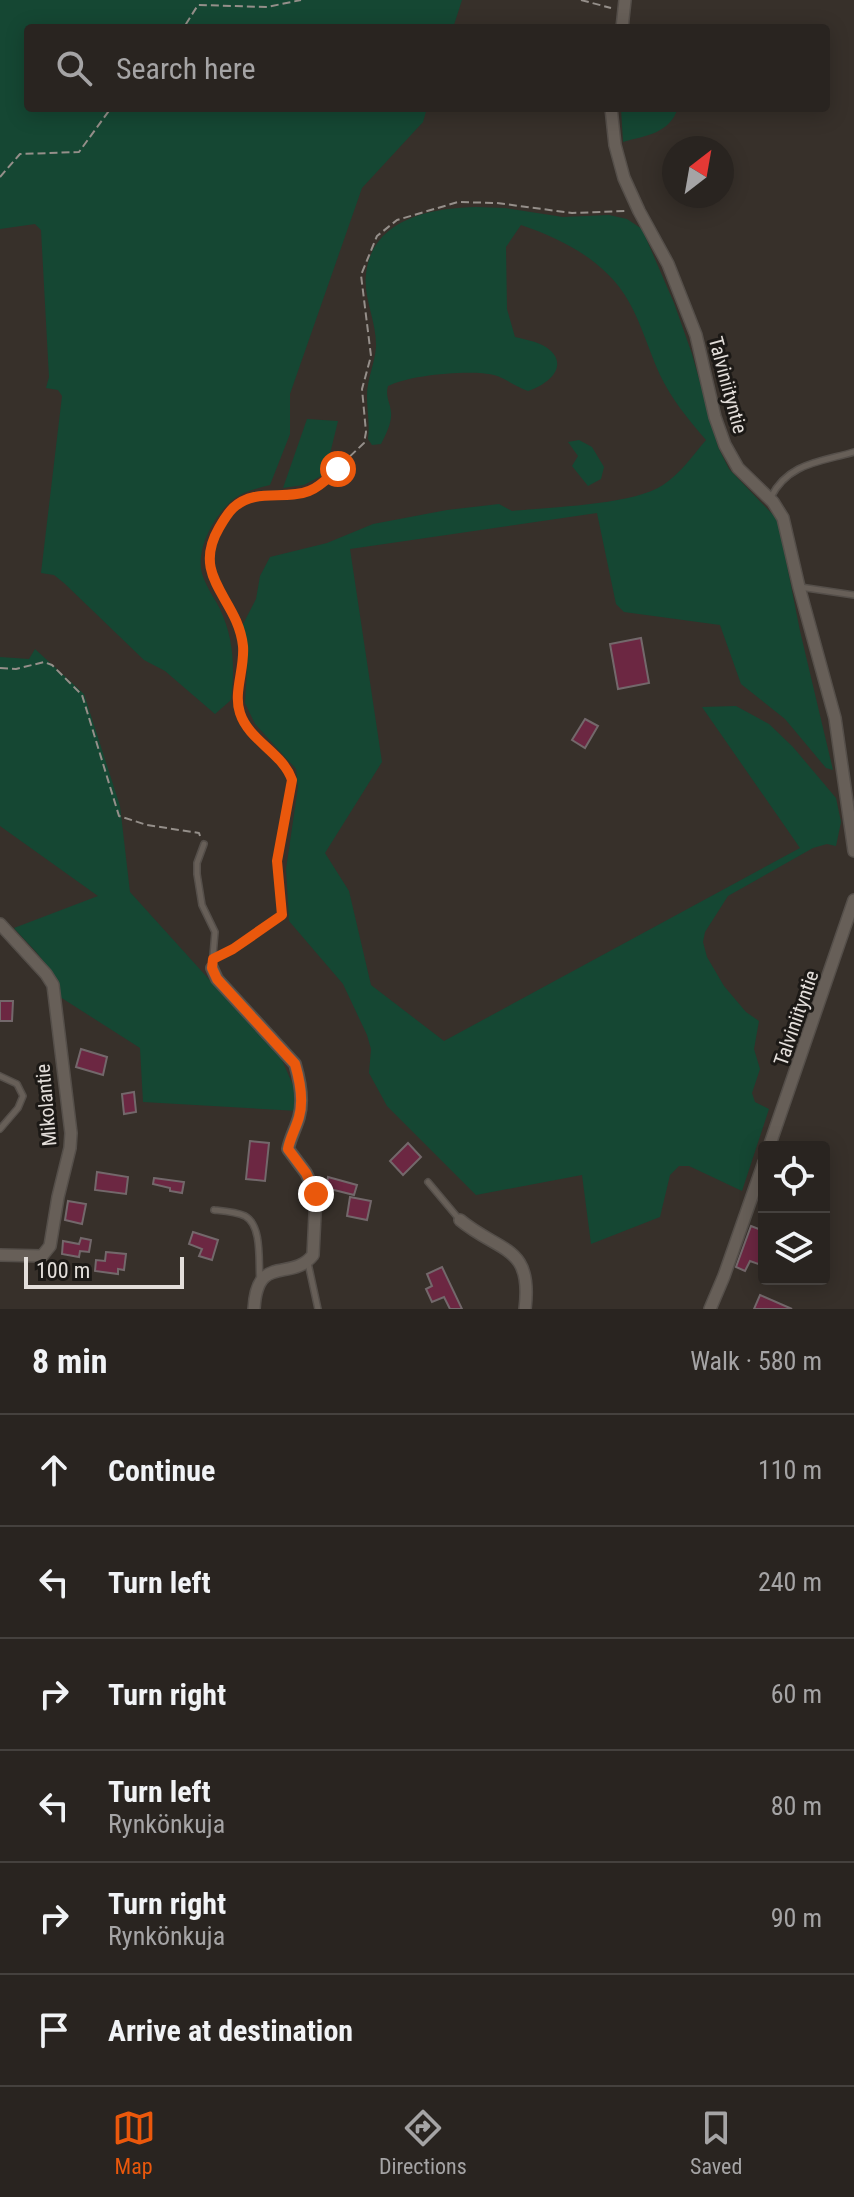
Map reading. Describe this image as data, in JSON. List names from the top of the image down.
{
  "streets": {
    "street": ["Talviniityntie", "Mikolantie"]
  },
  "scale_bar": "100 m",
  "north": "top right",
  "page": {
    "search": "Search here",
    "scale": "100 m",
    "heading": ["8 min", "Walk · 580 m"],
    "list": [
      ["Continue", "110 m"],
      ["Turn left", "240 m"],
      ["Turn right", "60 m"],
      ["Turn left", "Rynkönkuja", "80 m"],
      ["Turn right", "Rynkönkuja", "90 m"],
      "Arrive at destination"
    ],
    "nav": ["Map", "Directions", "Saved"]
  }
}
